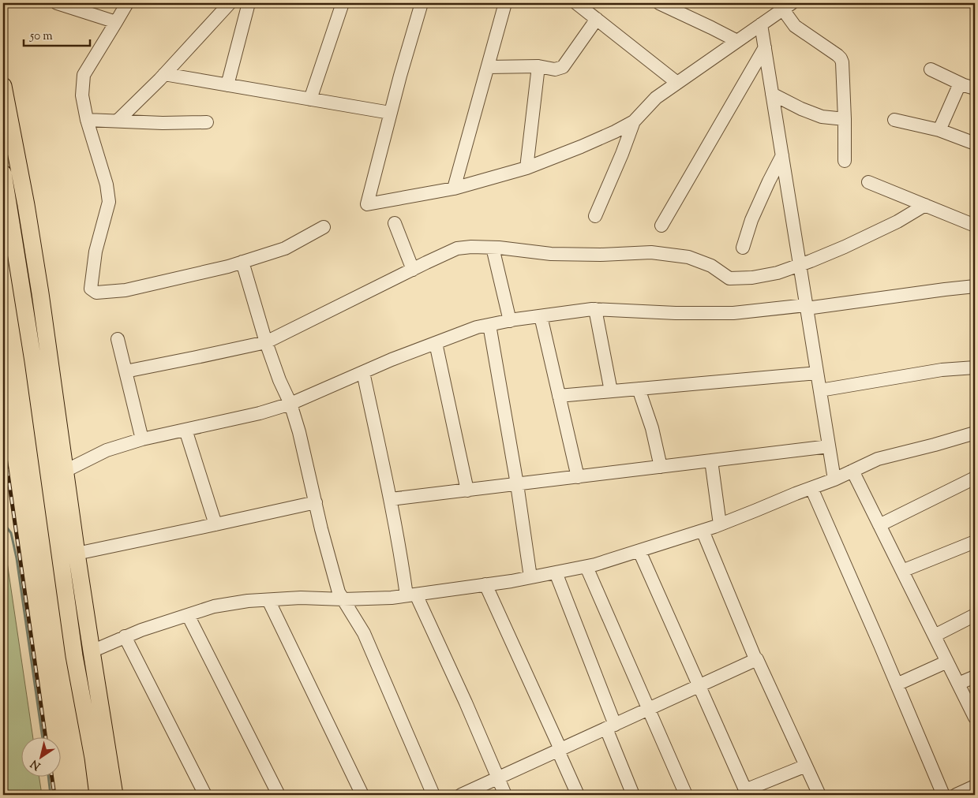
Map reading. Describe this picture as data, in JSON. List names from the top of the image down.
{
  "scale_bar": "50 m",
  "north": "bottom left"
}
